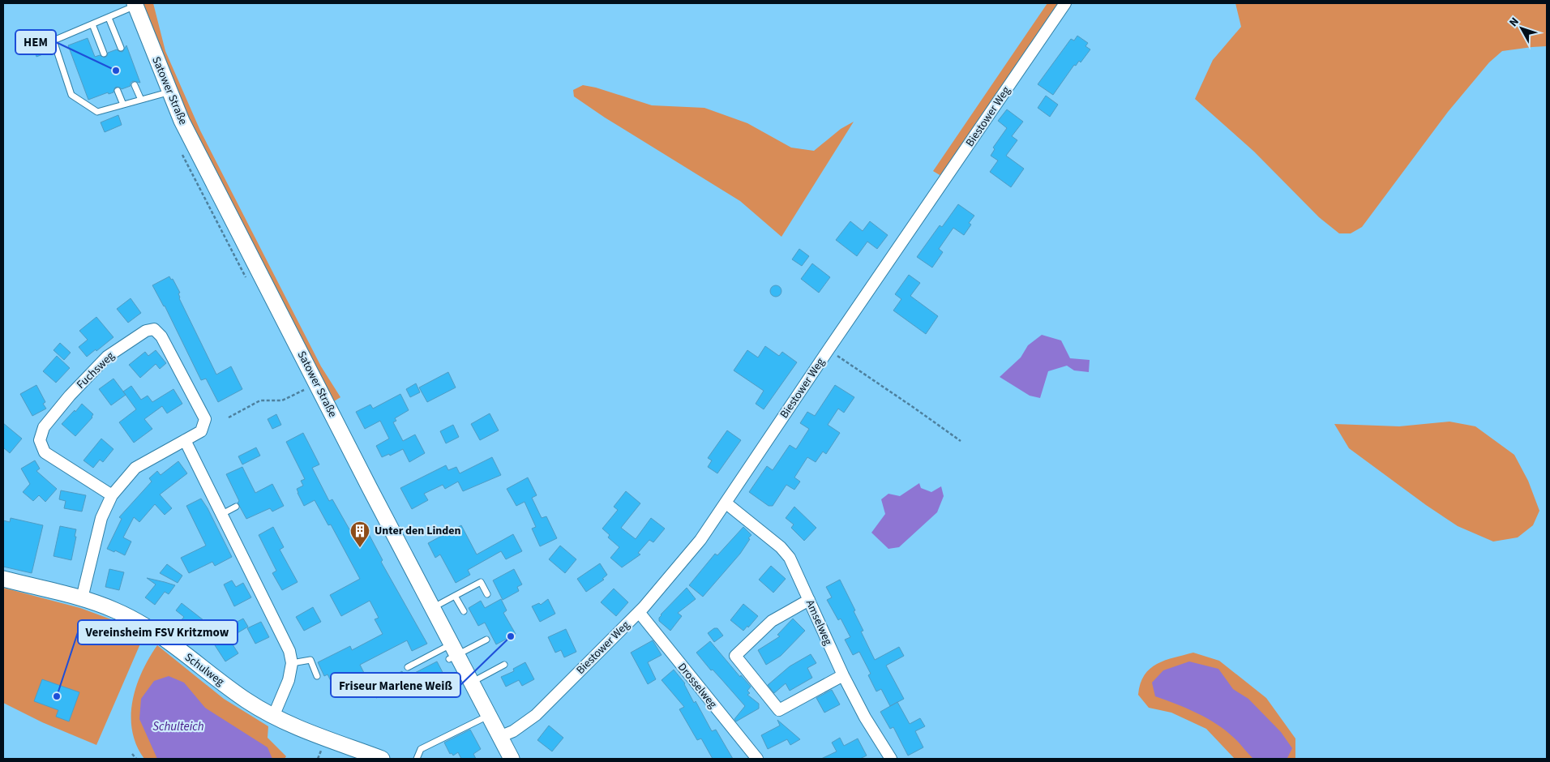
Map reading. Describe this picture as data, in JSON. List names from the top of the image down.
{
  "streets": {
    "main road": ["Satower Straße", "Schulweg"],
    "street": [
      "Biestower Weg",
      "Fuchsweg",
      "Amselweg",
      "Drosselweg"
    ]
  },
  "crossings": [
    ["Satower Straße", "Biestower Weg"],
    ["Biestower Weg", "Amselweg"],
    ["Biestower Weg", "Drosselweg"],
    ["Fuchsweg", "Schulweg"]
  ],
  "water": ["Schulteich"],
  "places": {
    "other": ["HEM", "Friseur Marlene Weiß", "Vereinsheim FSV Kritzmow"],
    "building": ["Unter den Linden"]
  },
  "north": "top left"
}
